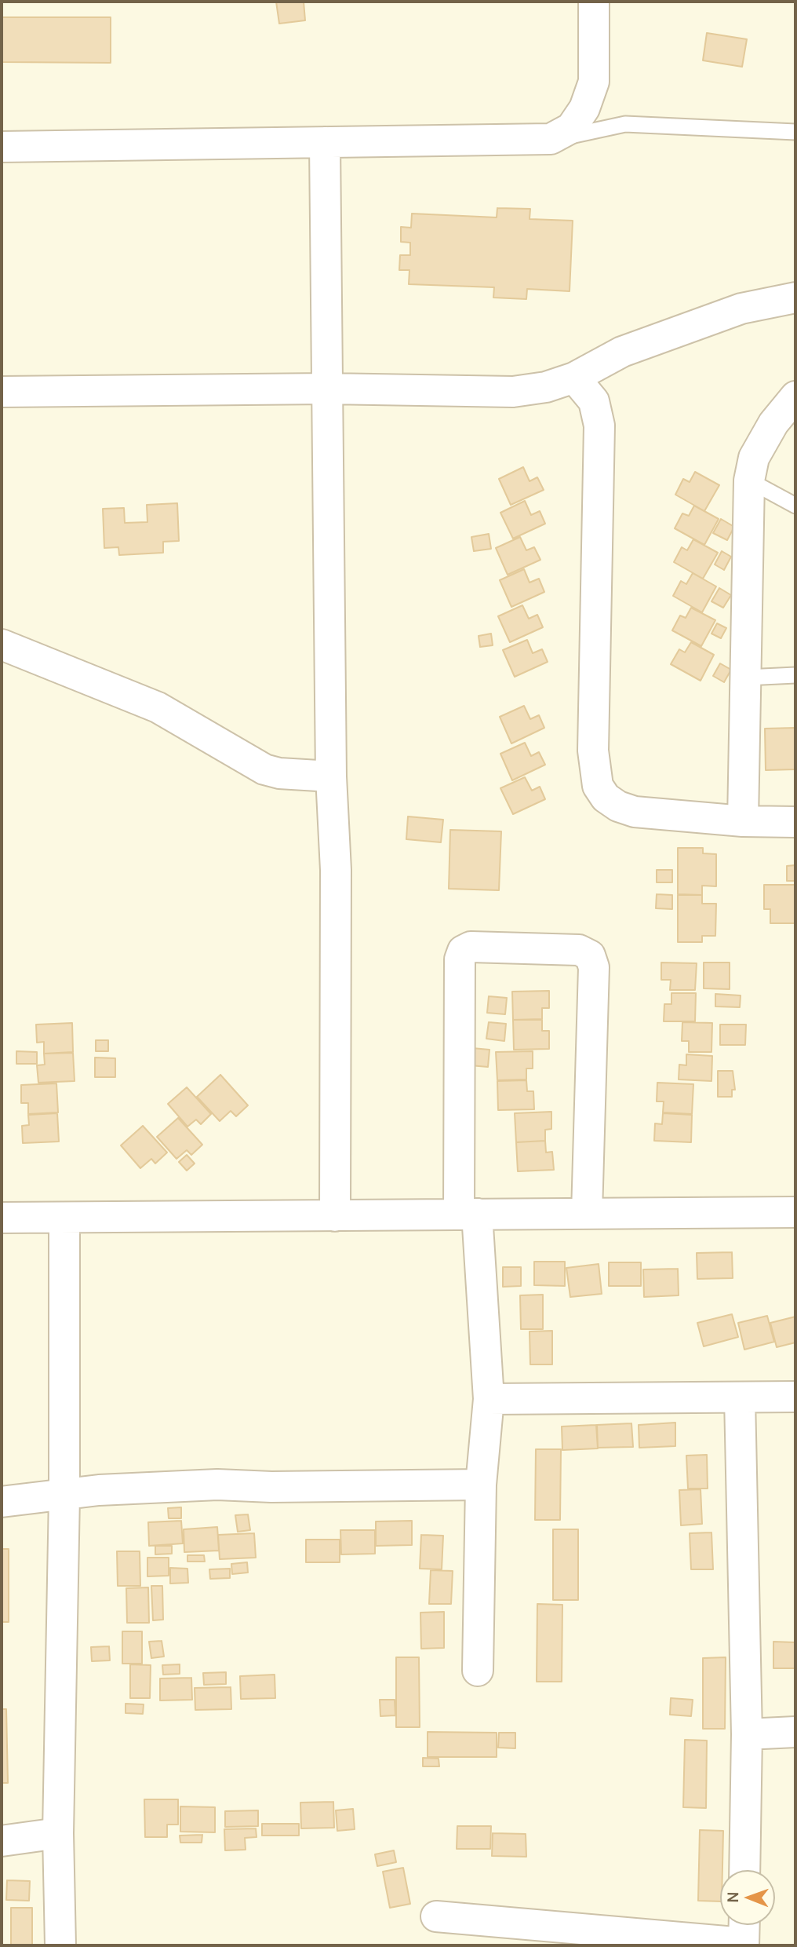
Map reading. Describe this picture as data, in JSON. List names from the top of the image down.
{
  "north": "left"
}
